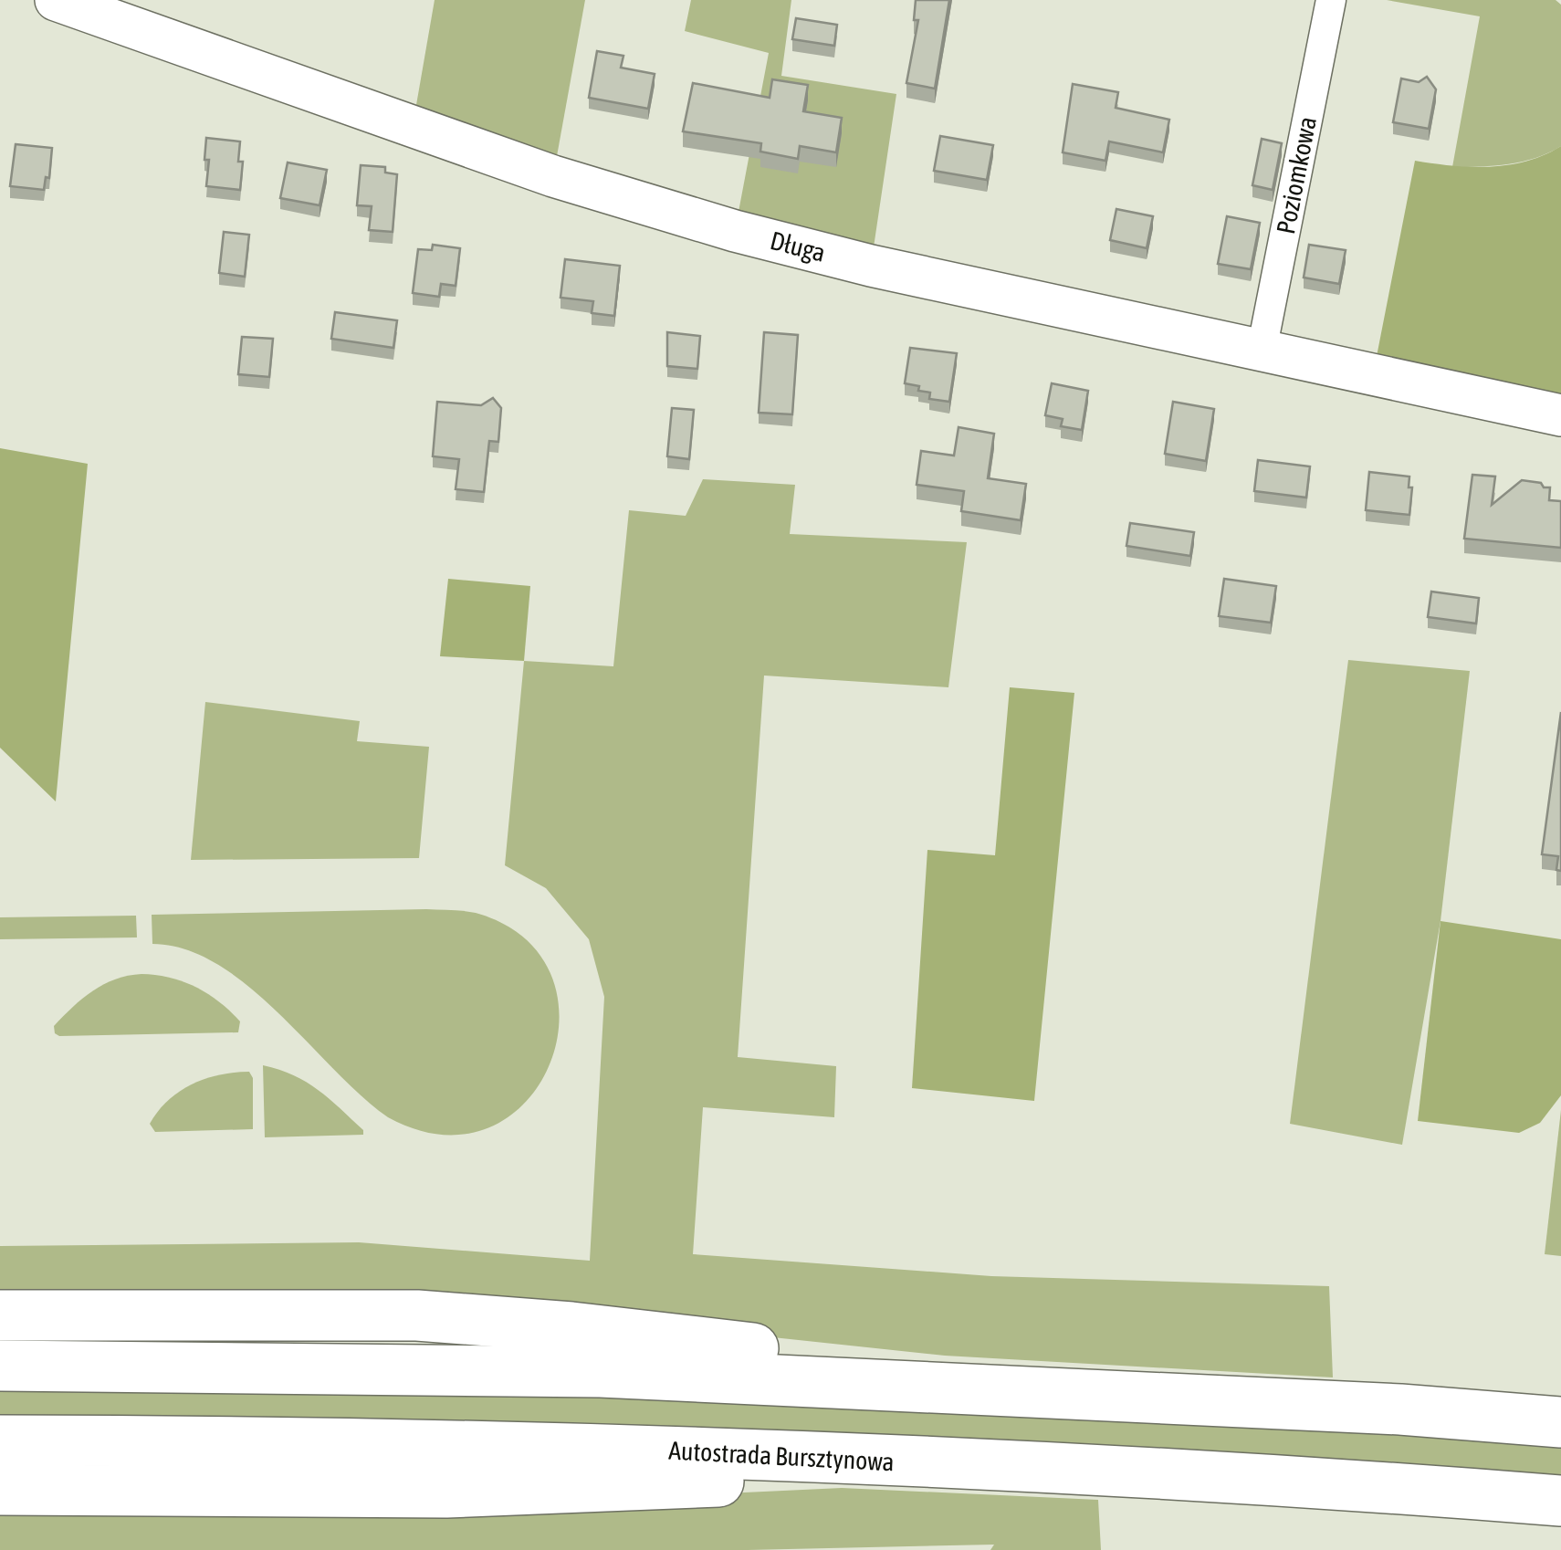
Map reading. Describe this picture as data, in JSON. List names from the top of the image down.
{
  "streets": {
    "highway": ["Autostrada Bursztynowa"],
    "street": ["Poziomkowa", "Długa"]
  },
  "crossings": [
    ["Poziomkowa", "Długa"]
  ]
}
